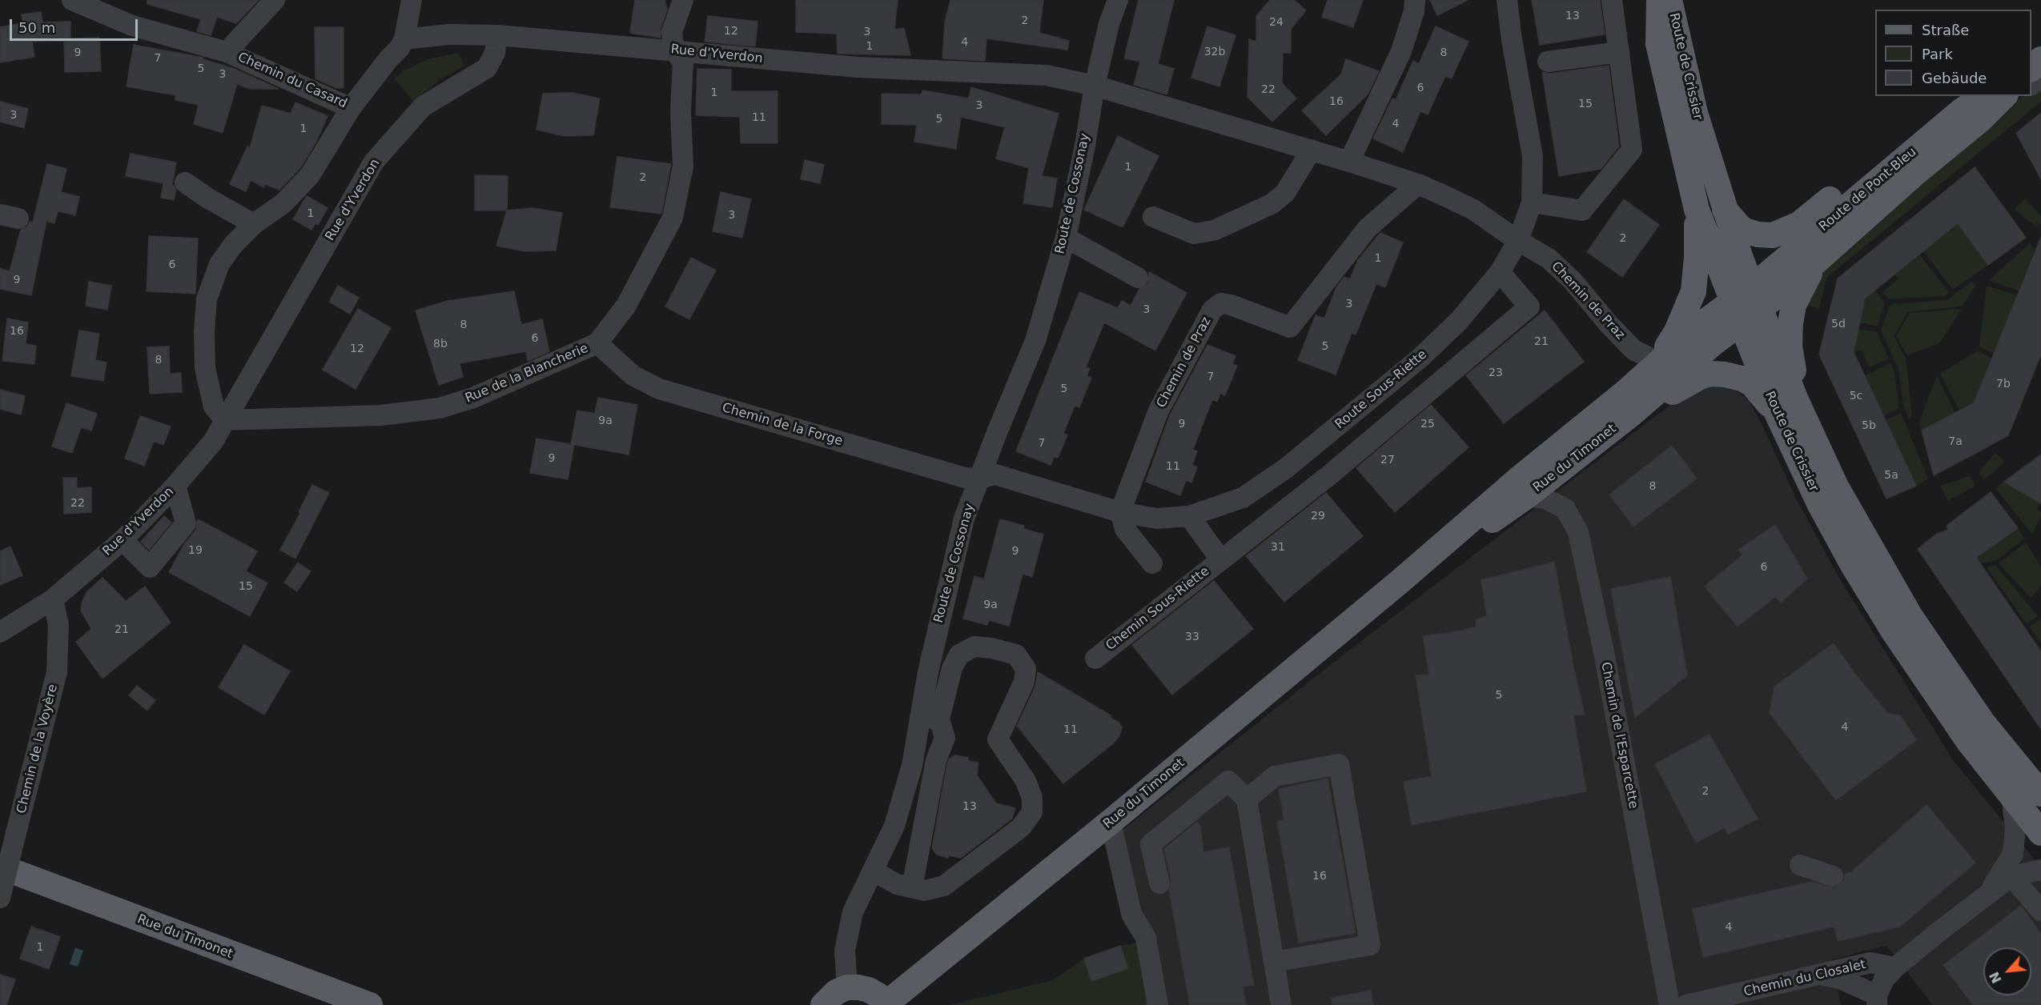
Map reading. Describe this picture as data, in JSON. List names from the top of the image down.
{
  "streets": {
    "main road": ["Route de Crissier", "Route de Pont-Bleu", "Rue du Timonet"],
    "street": [
      "Rue d'Yverdon",
      "Chemin du Casard",
      "Route de Cossonay",
      "Chemin de Praz",
      "Rue de la Blancherie",
      "Route Sous-Riette",
      "Chemin de la Forge",
      "Chemin Sous-Riette",
      "Chemin de l'Esparcette",
      "Chemin de la Voyère",
      "Chemin du Closalet"
    ]
  },
  "crossings": [
    ["Rue d'Yverdon", "Route de Cossonay"],
    ["Rue d'Yverdon", "Chemin de Praz"],
    ["Rue d'Yverdon", "Rue de la Blancherie"],
    ["Rue d'Yverdon", "Chemin de la Voyère"],
    ["Route de Crissier", "Route de Pont-Bleu"],
    ["Route de Crissier", "Rue du Timonet"],
    ["Route de Crissier", "Chemin du Closalet"],
    ["Route de Pont-Bleu", "Rue du Timonet"],
    ["Route de Cossonay", "Chemin de Praz"],
    ["Route de Cossonay", "Route Sous-Riette"],
    ["Route de Cossonay", "Chemin de la Forge"],
    ["Chemin de Praz", "Route Sous-Riette"],
    ["Chemin de Praz", "Rue du Timonet"],
    ["Rue de la Blancherie", "Chemin de la Forge"],
    ["Route Sous-Riette", "Chemin de la Forge"],
    ["Route Sous-Riette", "Chemin Sous-Riette"],
    ["Rue du Timonet", "Chemin de l'Esparcette"]
  ],
  "house_numbers": [
    "13",
    "2",
    "24",
    "12",
    "3",
    "4",
    "1",
    "32b",
    "9",
    "8",
    "7",
    "5",
    "3",
    "6",
    "22",
    "1",
    "16",
    "15",
    "3",
    "3",
    "11",
    "5",
    "4",
    "1",
    "1",
    "2",
    "1",
    "3",
    "2",
    "1",
    "6",
    "9",
    "3",
    "3",
    "5d",
    "8",
    "16",
    "6",
    "21",
    "8b",
    "5",
    "12",
    "8",
    "23",
    "7",
    "7b",
    "5",
    "5c",
    "9a",
    "9",
    "25",
    "5b",
    "7a",
    "7",
    "9",
    "27",
    "11",
    "5a",
    "8",
    "22",
    "29",
    "31",
    "19",
    "9",
    "6",
    "15",
    "9a",
    "21",
    "33",
    "5",
    "4",
    "11",
    "2",
    "13",
    "16",
    "4",
    "1"
  ],
  "legend": ["Straße", "Park", "Gebäude"],
  "scale_bar": "50 m",
  "north": "bottom left"
}
